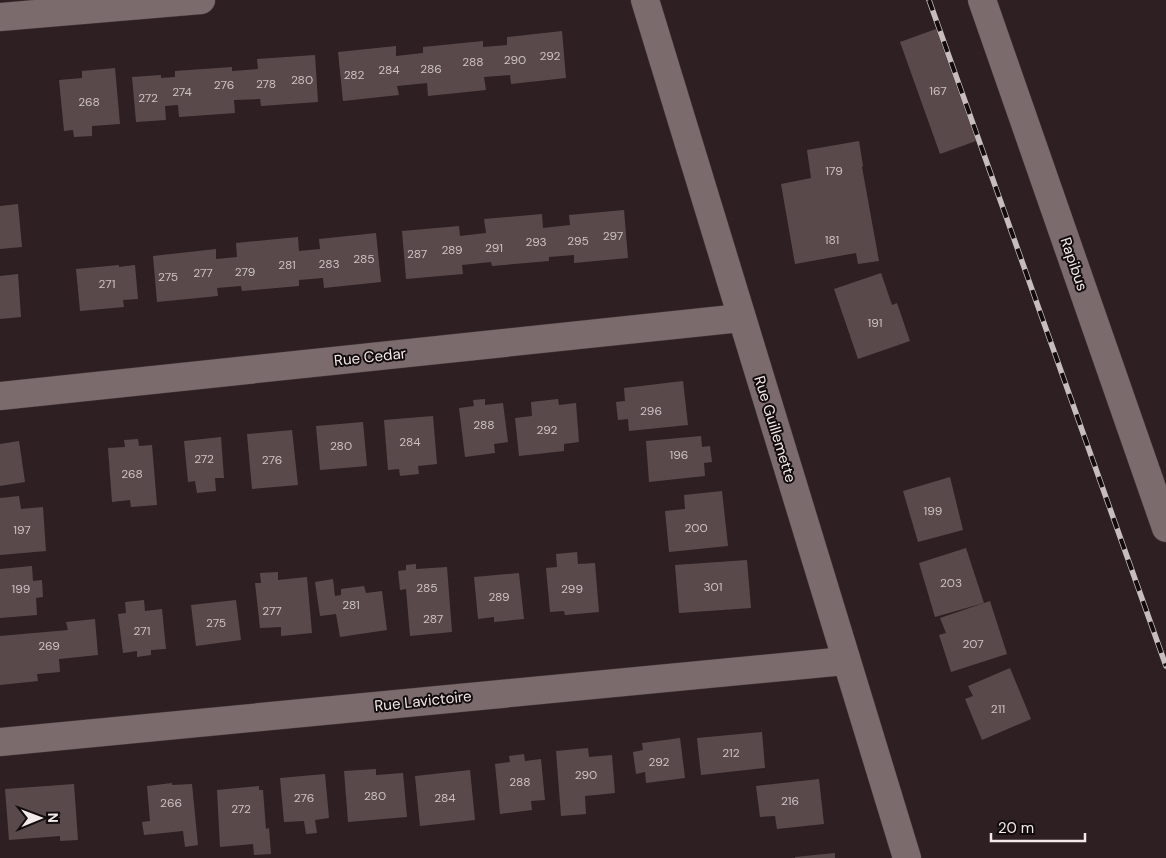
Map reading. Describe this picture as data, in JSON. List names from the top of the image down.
{
  "streets": {
    "street": [
      "Rapibus",
      "Rue Cedar",
      "Rue Guillemette",
      "Rue Lavictoire"
    ]
  },
  "crossings": [
    ["Rue Cedar", "Rue Guillemette"],
    ["Rue Guillemette", "Rue Lavictoire"]
  ],
  "house_numbers": [
    "292",
    "290",
    "288",
    "286",
    "284",
    "282",
    "280",
    "278",
    "276",
    "167",
    "274",
    "272",
    "268",
    "179",
    "297",
    "181",
    "295",
    "293",
    "291",
    "289",
    "287",
    "285",
    "283",
    "281",
    "279",
    "277",
    "275",
    "271",
    "191",
    "296",
    "288",
    "292",
    "284",
    "280",
    "196",
    "272",
    "276",
    "268",
    "199",
    "200",
    "197",
    "203",
    "301",
    "285",
    "199",
    "299",
    "289",
    "281",
    "277",
    "287",
    "275",
    "271",
    "207",
    "269",
    "211",
    "212",
    "292",
    "290",
    "288",
    "280",
    "276",
    "284",
    "216",
    "266",
    "272"
  ],
  "scale_bar": "20 m",
  "north": "right"
}
